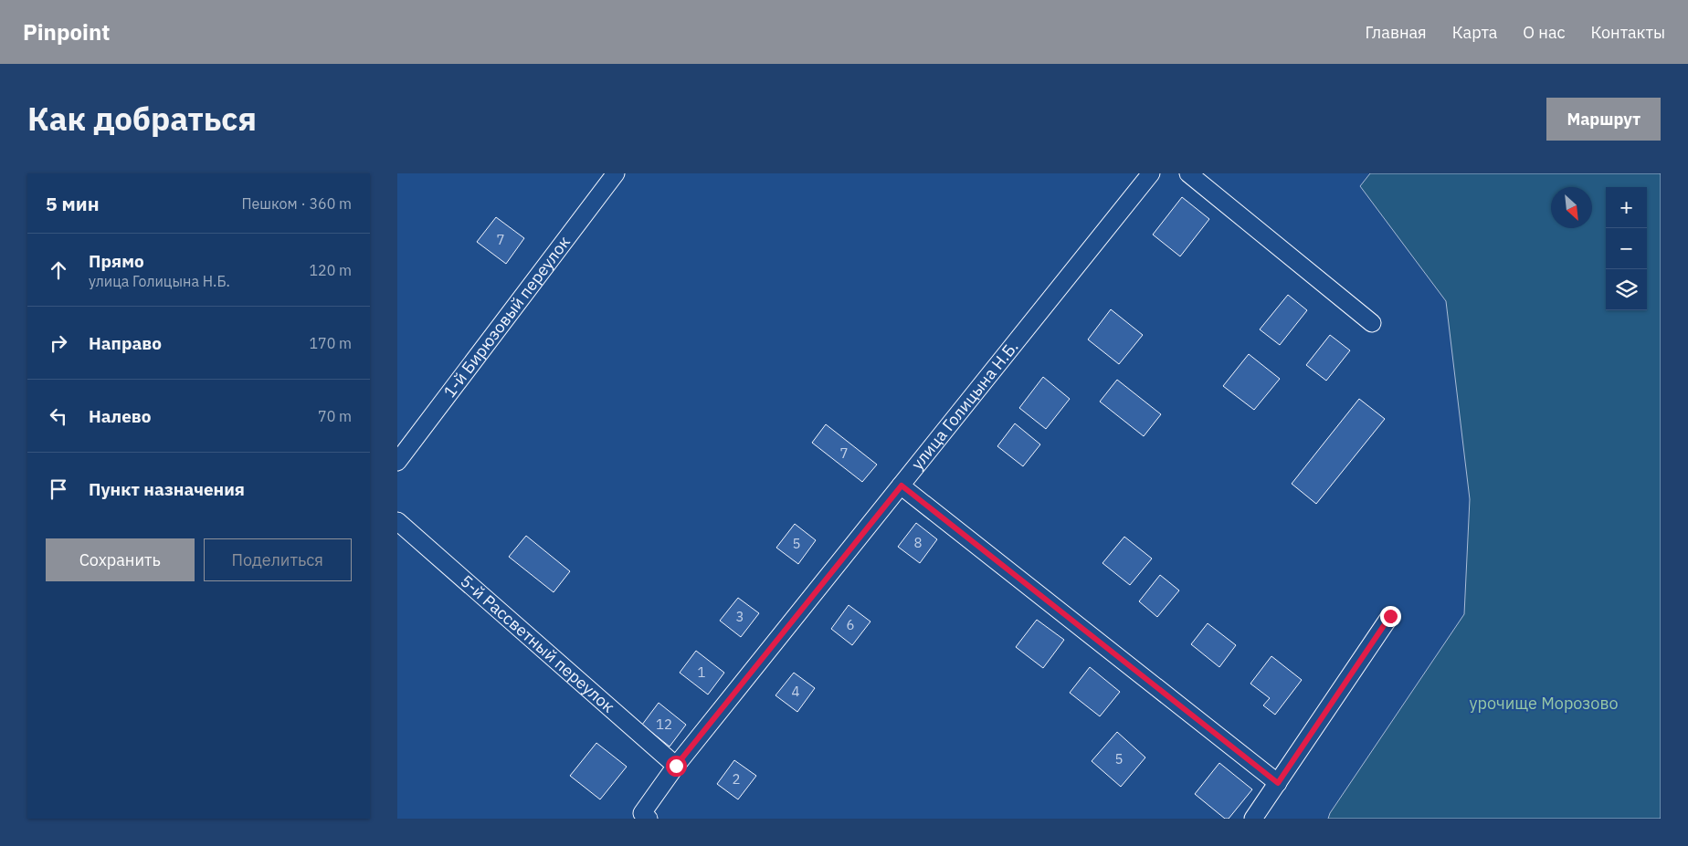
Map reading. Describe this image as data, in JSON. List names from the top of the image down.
{
  "streets": {
    "street": ["1-й Бирюзовый переулок", "улица Голицына Н.Б.", "5-й Рассветный переулок"]
  },
  "crossings": [
    ["улица Голицына Н.Б.", "5-й Рассветный переулок"]
  ],
  "parks": ["урочище Морозово"],
  "house_numbers": [
    "7",
    "7",
    "8",
    "5",
    "3",
    "6",
    "1",
    "4",
    "12",
    "5",
    "2"
  ],
  "north": "bottom right",
  "page": {
    "header": "Pinpoint",
    "nav": [
      "Главная",
      "Карта",
      "О нас",
      "Контакты"
    ],
    "title": "Как добраться",
    "buttons": [
      "Маршрут",
      ["Сохранить", "Поделиться"]
    ],
    "heading": ["5 мин", "Пешком · 360 m"],
    "map_buttons": ["+", "−"],
    "list": [
      ["Прямо", "улица Голицына Н.Б.", "120 m"],
      ["Направо", "170 m"],
      ["Налево", "70 m"],
      "Пункт назначения"
    ]
  }
}
